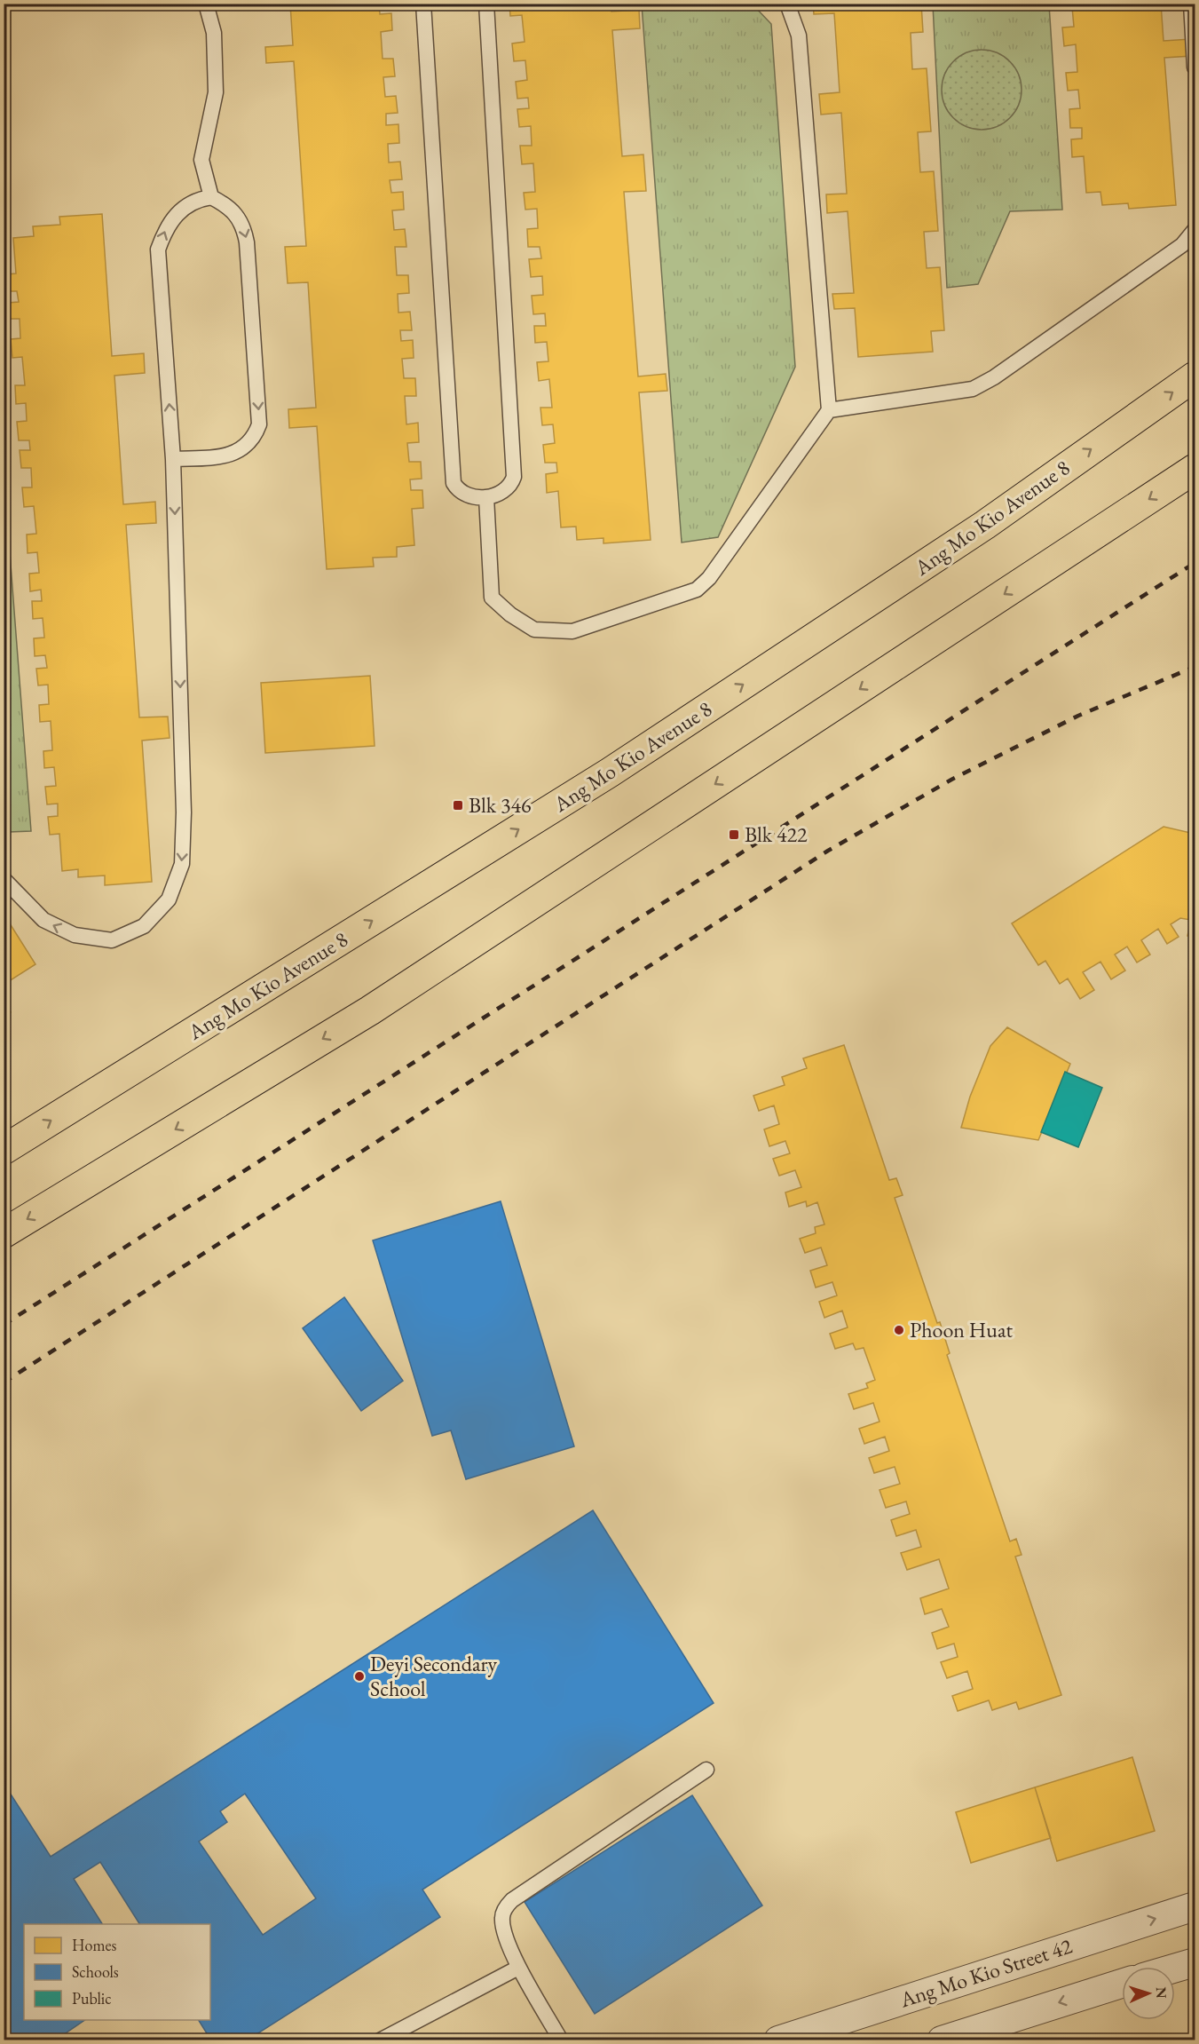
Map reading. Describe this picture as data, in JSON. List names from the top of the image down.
{
  "streets": {
    "main road": ["Ang Mo Kio Avenue 8"],
    "street": ["Ang Mo Kio Street 42"]
  },
  "places": {
    "transit": ["Blk 346", "Blk 422"],
    "other": ["Phoon Huat", "Deyi Secondary School"]
  },
  "legend": ["Homes", "Schools", "Public"],
  "north": "right"
}
